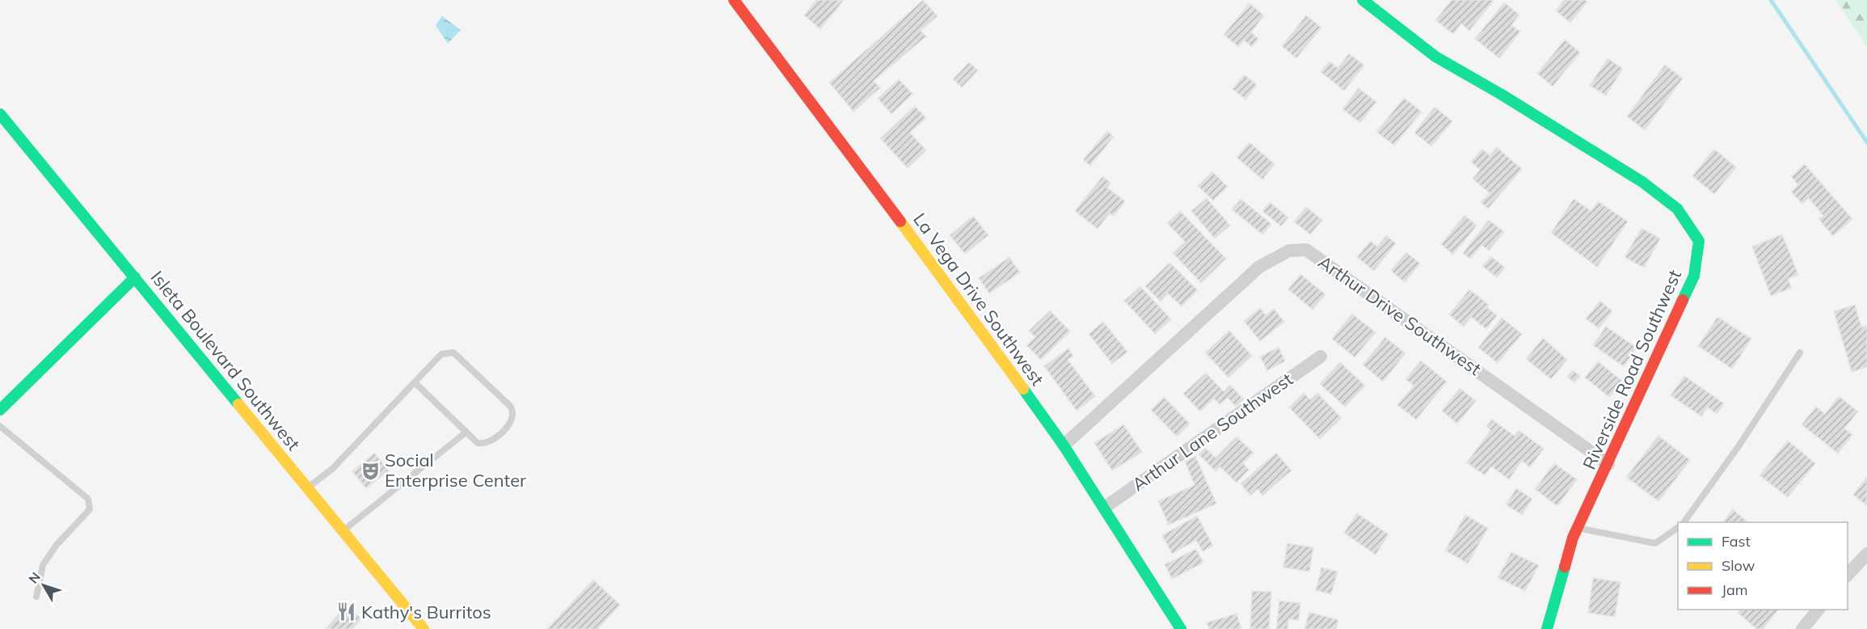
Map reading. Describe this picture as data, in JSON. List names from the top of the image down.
{
  "streets": {
    "street": [
      "La Vega Drive Southwest",
      "Arthur Drive Southwest",
      "Isleta Boulevard Southwest",
      "Riverside Road Southwest",
      "Arthur Lane Southwest"
    ]
  },
  "crossings": [
    ["La Vega Drive Southwest", "Arthur Drive Southwest"],
    ["La Vega Drive Southwest", "Arthur Lane Southwest"],
    ["Arthur Drive Southwest", "Riverside Road Southwest"]
  ],
  "places": {
    "theatre": ["Social Enterprise Center"],
    "restaurant": ["Kathy's Burritos"]
  },
  "legend": ["Fast", "Slow", "Jam"],
  "north": "top left"
}
